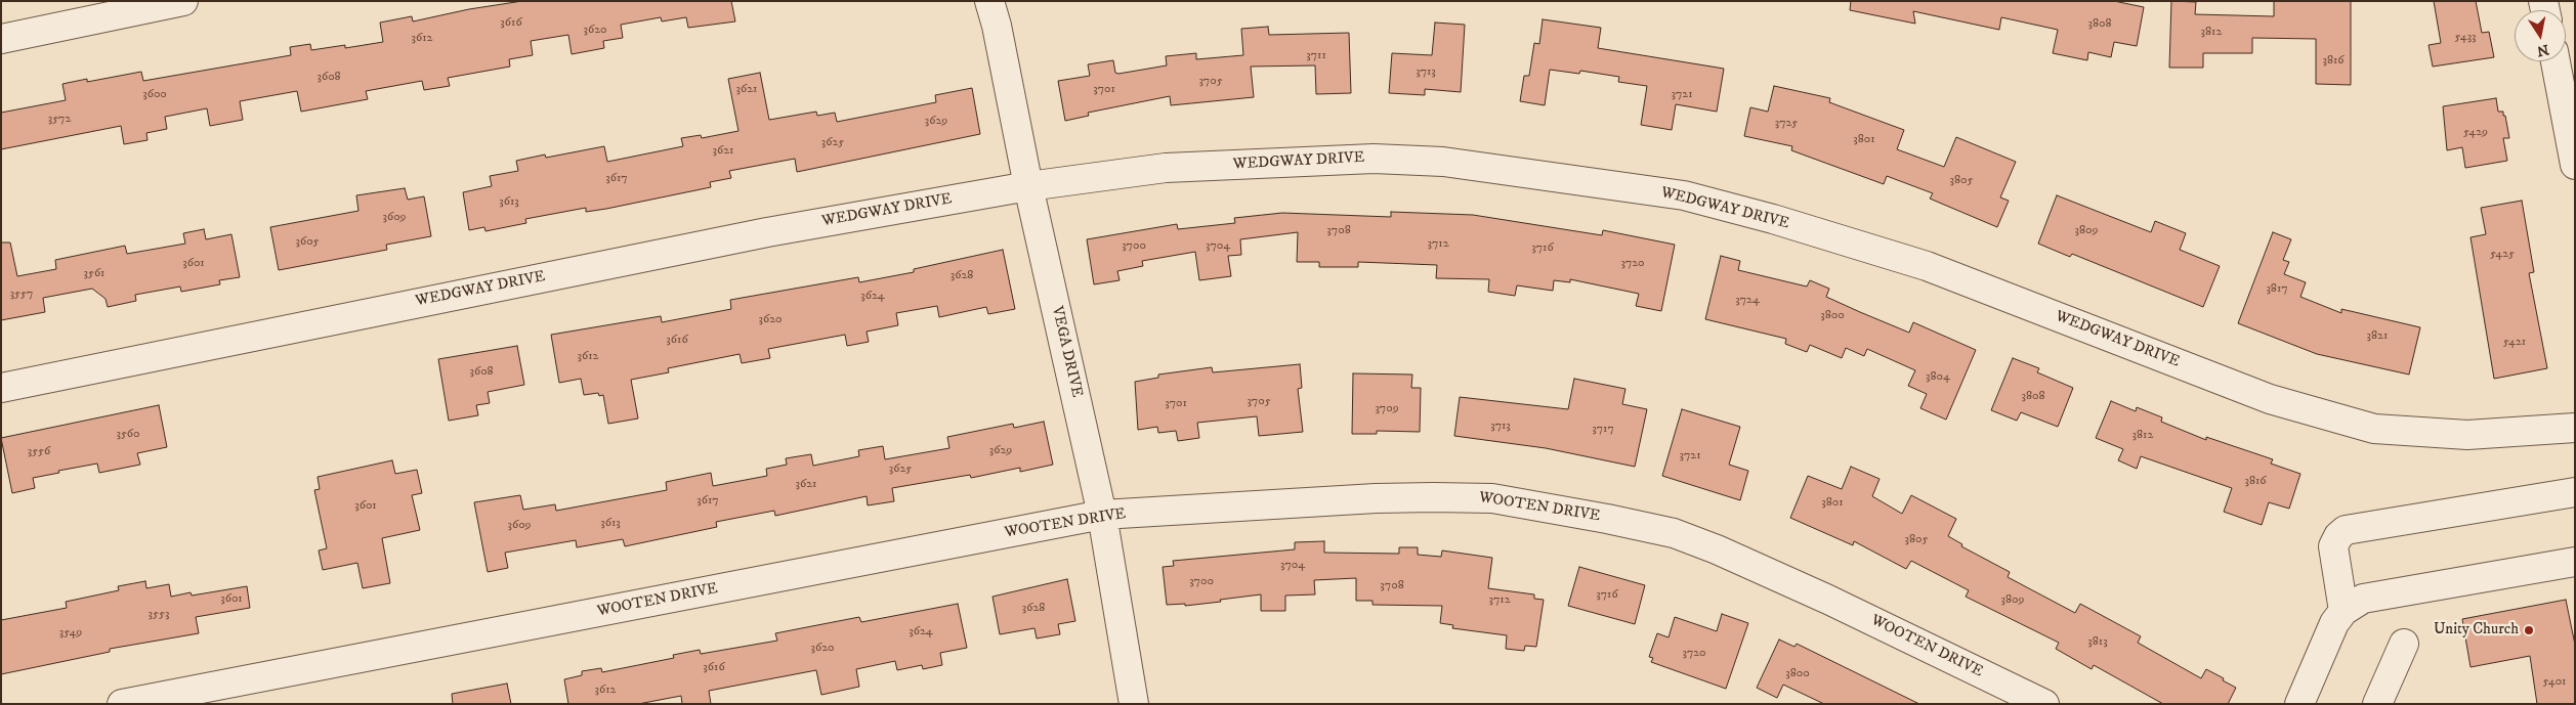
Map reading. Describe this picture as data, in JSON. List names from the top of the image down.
{
  "streets": {
    "street": ["WEDGWAY DRIVE", "VEGA DRIVE", "WOOTEN DRIVE"]
  },
  "crossings": [
    ["WEDGWAY DRIVE", "VEGA DRIVE"],
    ["VEGA DRIVE", "WOOTEN DRIVE"]
  ],
  "places": ["Unity Church"],
  "house_numbers": [
    "3616",
    "3808",
    "3620",
    "3812",
    "5433",
    "3612",
    "3711",
    "3816",
    "3713",
    "3608",
    "3705",
    "3621",
    "3701",
    "3600",
    "3721",
    "3572",
    "3629",
    "3725",
    "5429",
    "3801",
    "3625",
    "3621",
    "3617",
    "3805",
    "3613",
    "3609",
    "3708",
    "3809",
    "3605",
    "3712",
    "3700",
    "3704",
    "3716",
    "5425",
    "3601",
    "3720",
    "3561",
    "3628",
    "3817",
    "3557",
    "3624",
    "3724",
    "3800",
    "3620",
    "3821",
    "3616",
    "5421",
    "3612",
    "3608",
    "3804",
    "3808",
    "3705",
    "3701",
    "3709",
    "3713",
    "3717",
    "3560",
    "3812",
    "3629",
    "3556",
    "3721",
    "3625",
    "3816",
    "3621",
    "3617",
    "3801",
    "3601",
    "3613",
    "3609",
    "3805",
    "3704",
    "3700",
    "3708",
    "3716",
    "3601",
    "3712",
    "3809",
    "3628",
    "3553",
    "3624",
    "3549",
    "3813",
    "3620",
    "3720",
    "3616",
    "3800",
    "5401",
    "3612"
  ],
  "north": "bottom"
}
